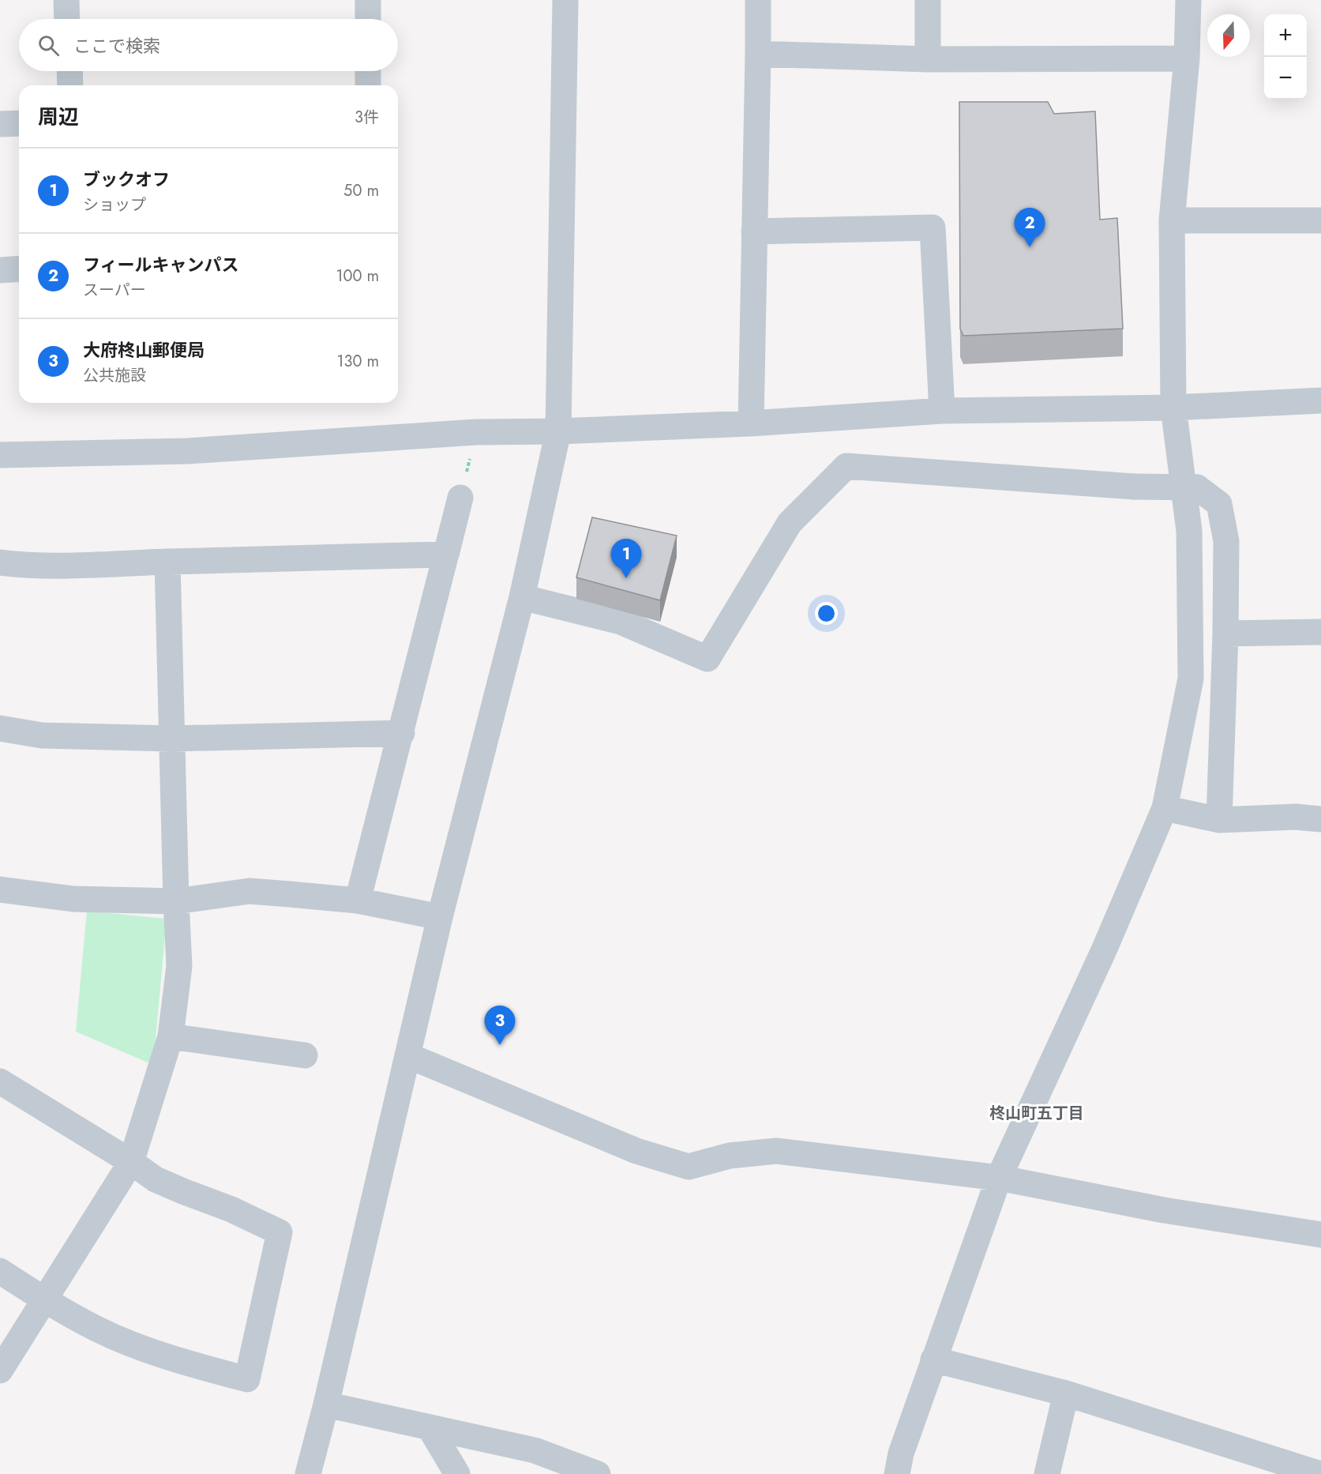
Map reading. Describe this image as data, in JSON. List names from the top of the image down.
{
  "districts": ["柊山町五丁目"],
  "north": "bottom",
  "page": {
    "map_buttons": ["+", "−"],
    "search": "ここで検索",
    "heading": ["周辺", "3件"],
    "list": [
      {
        "mark": "1",
        "name": "ブックオフ",
        "note": "ショップ",
        "value": "50 m"
      },
      {
        "mark": "2",
        "name": "フィールキャンパス",
        "note": "スーパー",
        "value": "100 m"
      },
      {
        "mark": "3",
        "name": "大府柊山郵便局",
        "note": "公共施設",
        "value": "130 m"
      }
    ],
    "pins": ["2", "1", "3"]
  }
}
